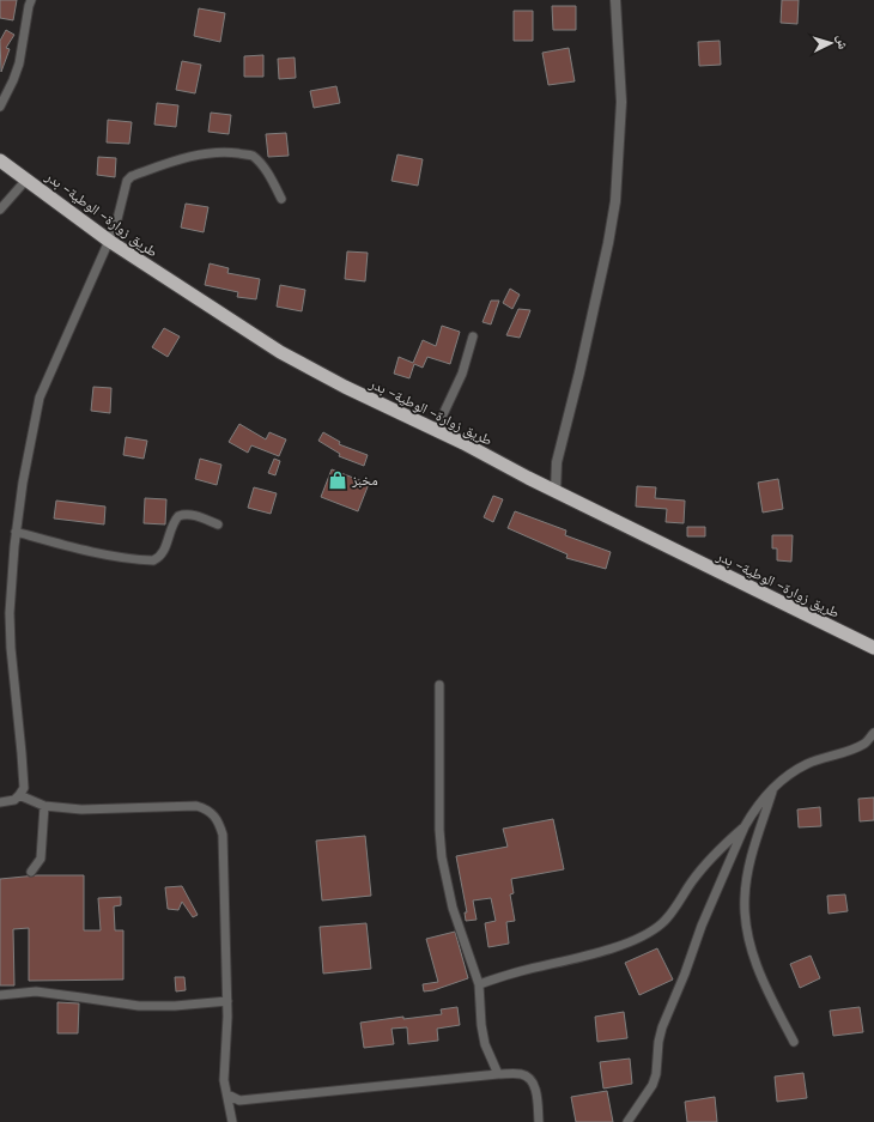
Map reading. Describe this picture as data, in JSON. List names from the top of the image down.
{
  "streets": {
    "highway": ["طريق زوارة- الوطية- بدر"]
  },
  "places": {
    "shop": ["مخبز"]
  },
  "north": "right"
}
